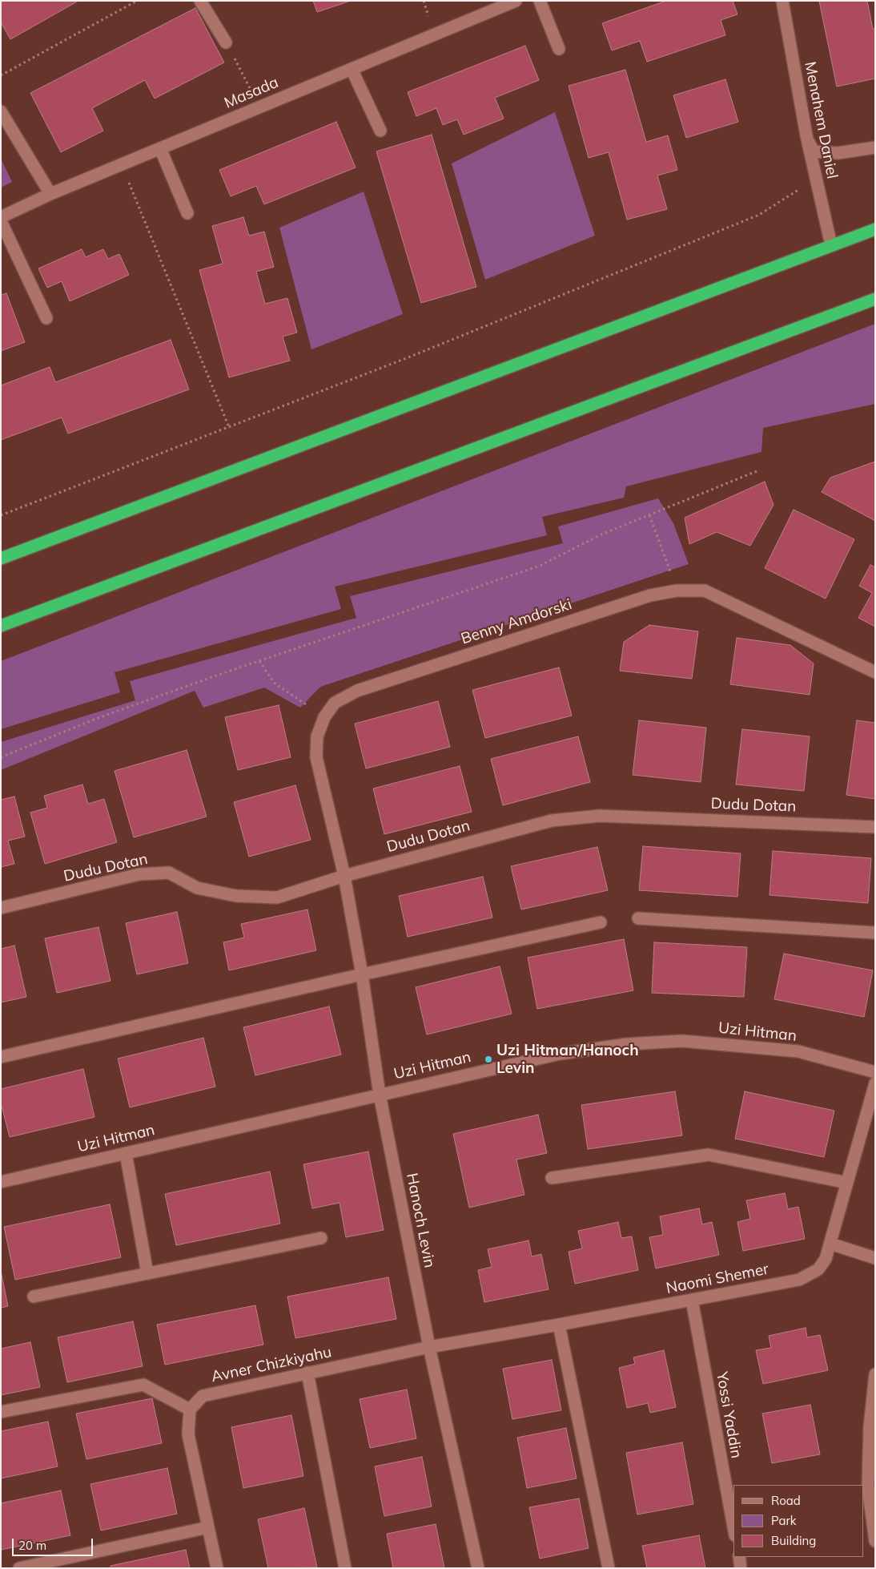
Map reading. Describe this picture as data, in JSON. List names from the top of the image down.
{
  "streets": {
    "street": [
      "Masada",
      "Menahem Daniel",
      "Benny Amdorski",
      "Dudu Dotan",
      "Uzi Hitman",
      "Hanoch Levin",
      "Naomi Shemer",
      "Avner Chizkiyahu",
      "Yossi Yaddin"
    ]
  },
  "crossings": [
    ["Benny Amdorski", "Dudu Dotan"],
    ["Benny Amdorski", "Hanoch Levin"],
    ["Dudu Dotan", "Hanoch Levin"],
    ["Uzi Hitman", "Hanoch Levin"],
    ["Hanoch Levin", "Naomi Shemer"],
    ["Hanoch Levin", "Avner Chizkiyahu"],
    ["Naomi Shemer", "Avner Chizkiyahu"],
    ["Naomi Shemer", "Yossi Yaddin"]
  ],
  "places": ["Uzi Hitman/Hanoch Levin"],
  "legend": ["Road", "Park", "Building"],
  "scale_bar": "20 m"
}
